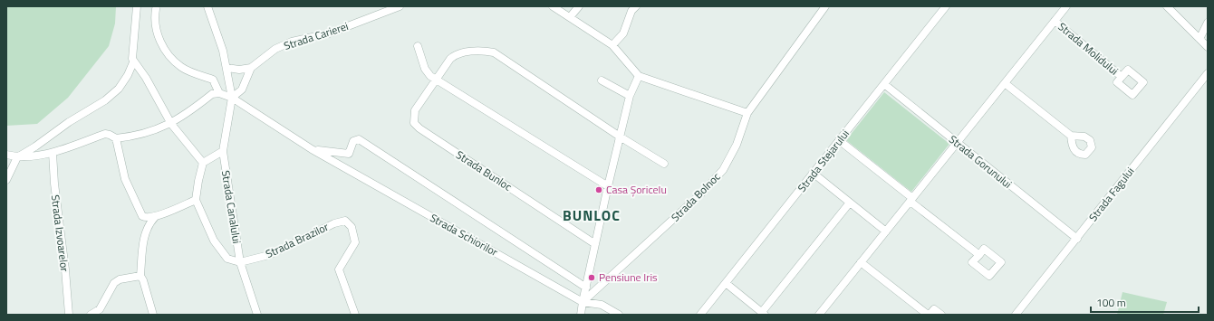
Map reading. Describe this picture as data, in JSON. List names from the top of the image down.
{
  "streets": {
    "street": [
      "Strada Carierei",
      "Strada Molidului",
      "Strada Stejarului",
      "Strada Gorunului",
      "Strada Bunloc",
      "Strada Fagului",
      "Strada Bolnoc",
      "Strada Canalului",
      "Strada Izvoarelor",
      "Strada Schiorilor",
      "Strada Brazilor"
    ]
  },
  "crossings": [
    ["Strada Carierei", "Strada Canalului"],
    ["Strada Carierei", "Strada Schiorilor"],
    ["Strada Molidului", "Strada Gorunului"],
    ["Strada Stejarului", "Strada Gorunului"],
    ["Strada Gorunului", "Strada Fagului"],
    ["Strada Bolnoc", "Strada Schiorilor"],
    ["Strada Canalului", "Strada Schiorilor"],
    ["Strada Canalului", "Strada Brazilor"]
  ],
  "districts": ["BUNLOC"],
  "places": ["Casa Șoricelu", "Pensiune Iris"],
  "scale_bar": "100 m"
}
